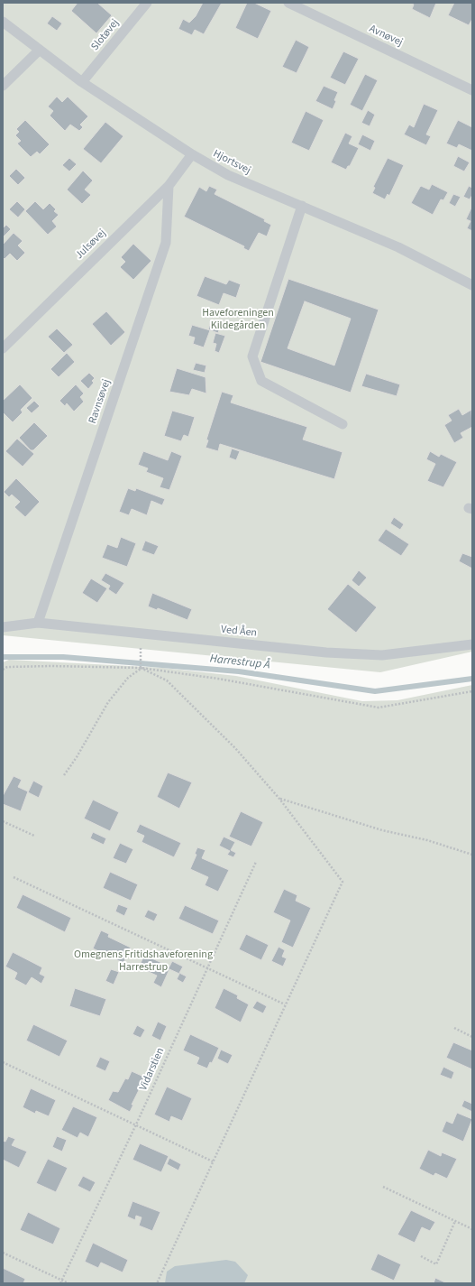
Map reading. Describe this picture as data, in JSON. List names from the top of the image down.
{
  "streets": {
    "lane": [
      "Slotøvej",
      "Avnøvej",
      "Hjortsvej",
      "Julsøvej",
      "Ravnsøvej",
      "Ved Åen"
    ],
    "path": ["Vidarstien"]
  },
  "crossings": [
    ["Slotøvej", "Hjortsvej"],
    ["Hjortsvej", "Julsøvej"],
    ["Julsøvej", "Ravnsøvej"],
    ["Ravnsøvej", "Ved Åen"]
  ],
  "water": ["Harrestrup Å"],
  "parks": ["Haveforeningen Kildegården", "Omegnens Fritidshaveforening Harrestrup"]
}
